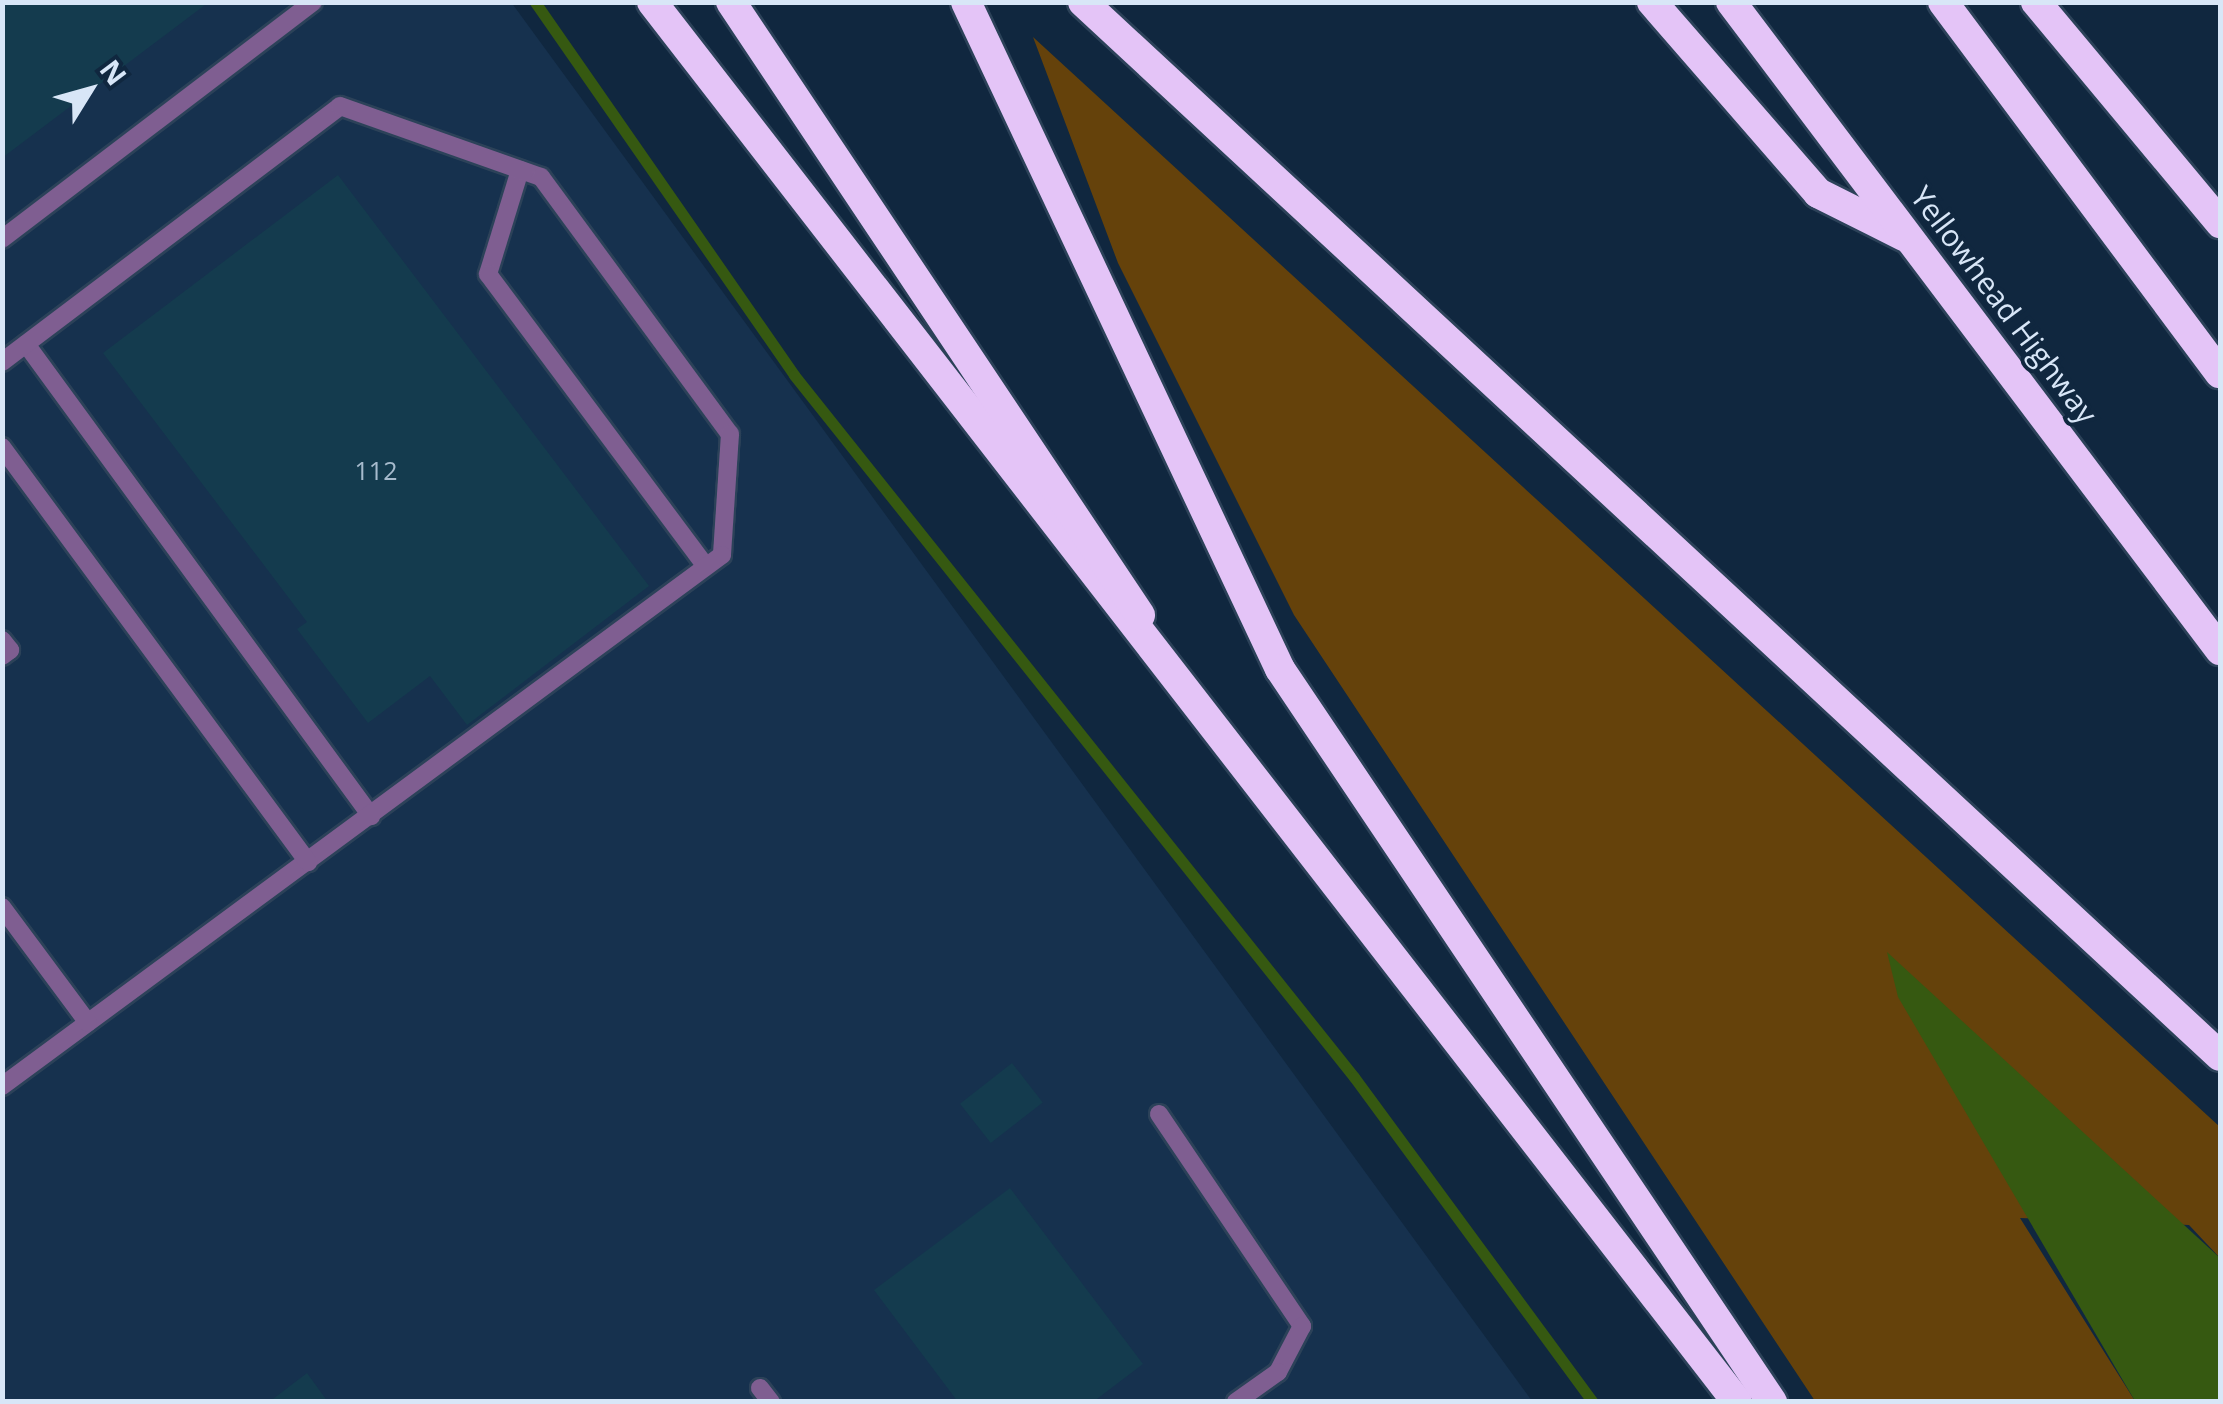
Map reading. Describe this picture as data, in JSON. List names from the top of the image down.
{
  "streets": {
    "highway": ["Yellowhead Highway"]
  },
  "house_numbers": ["112"],
  "north": "top right"
}
